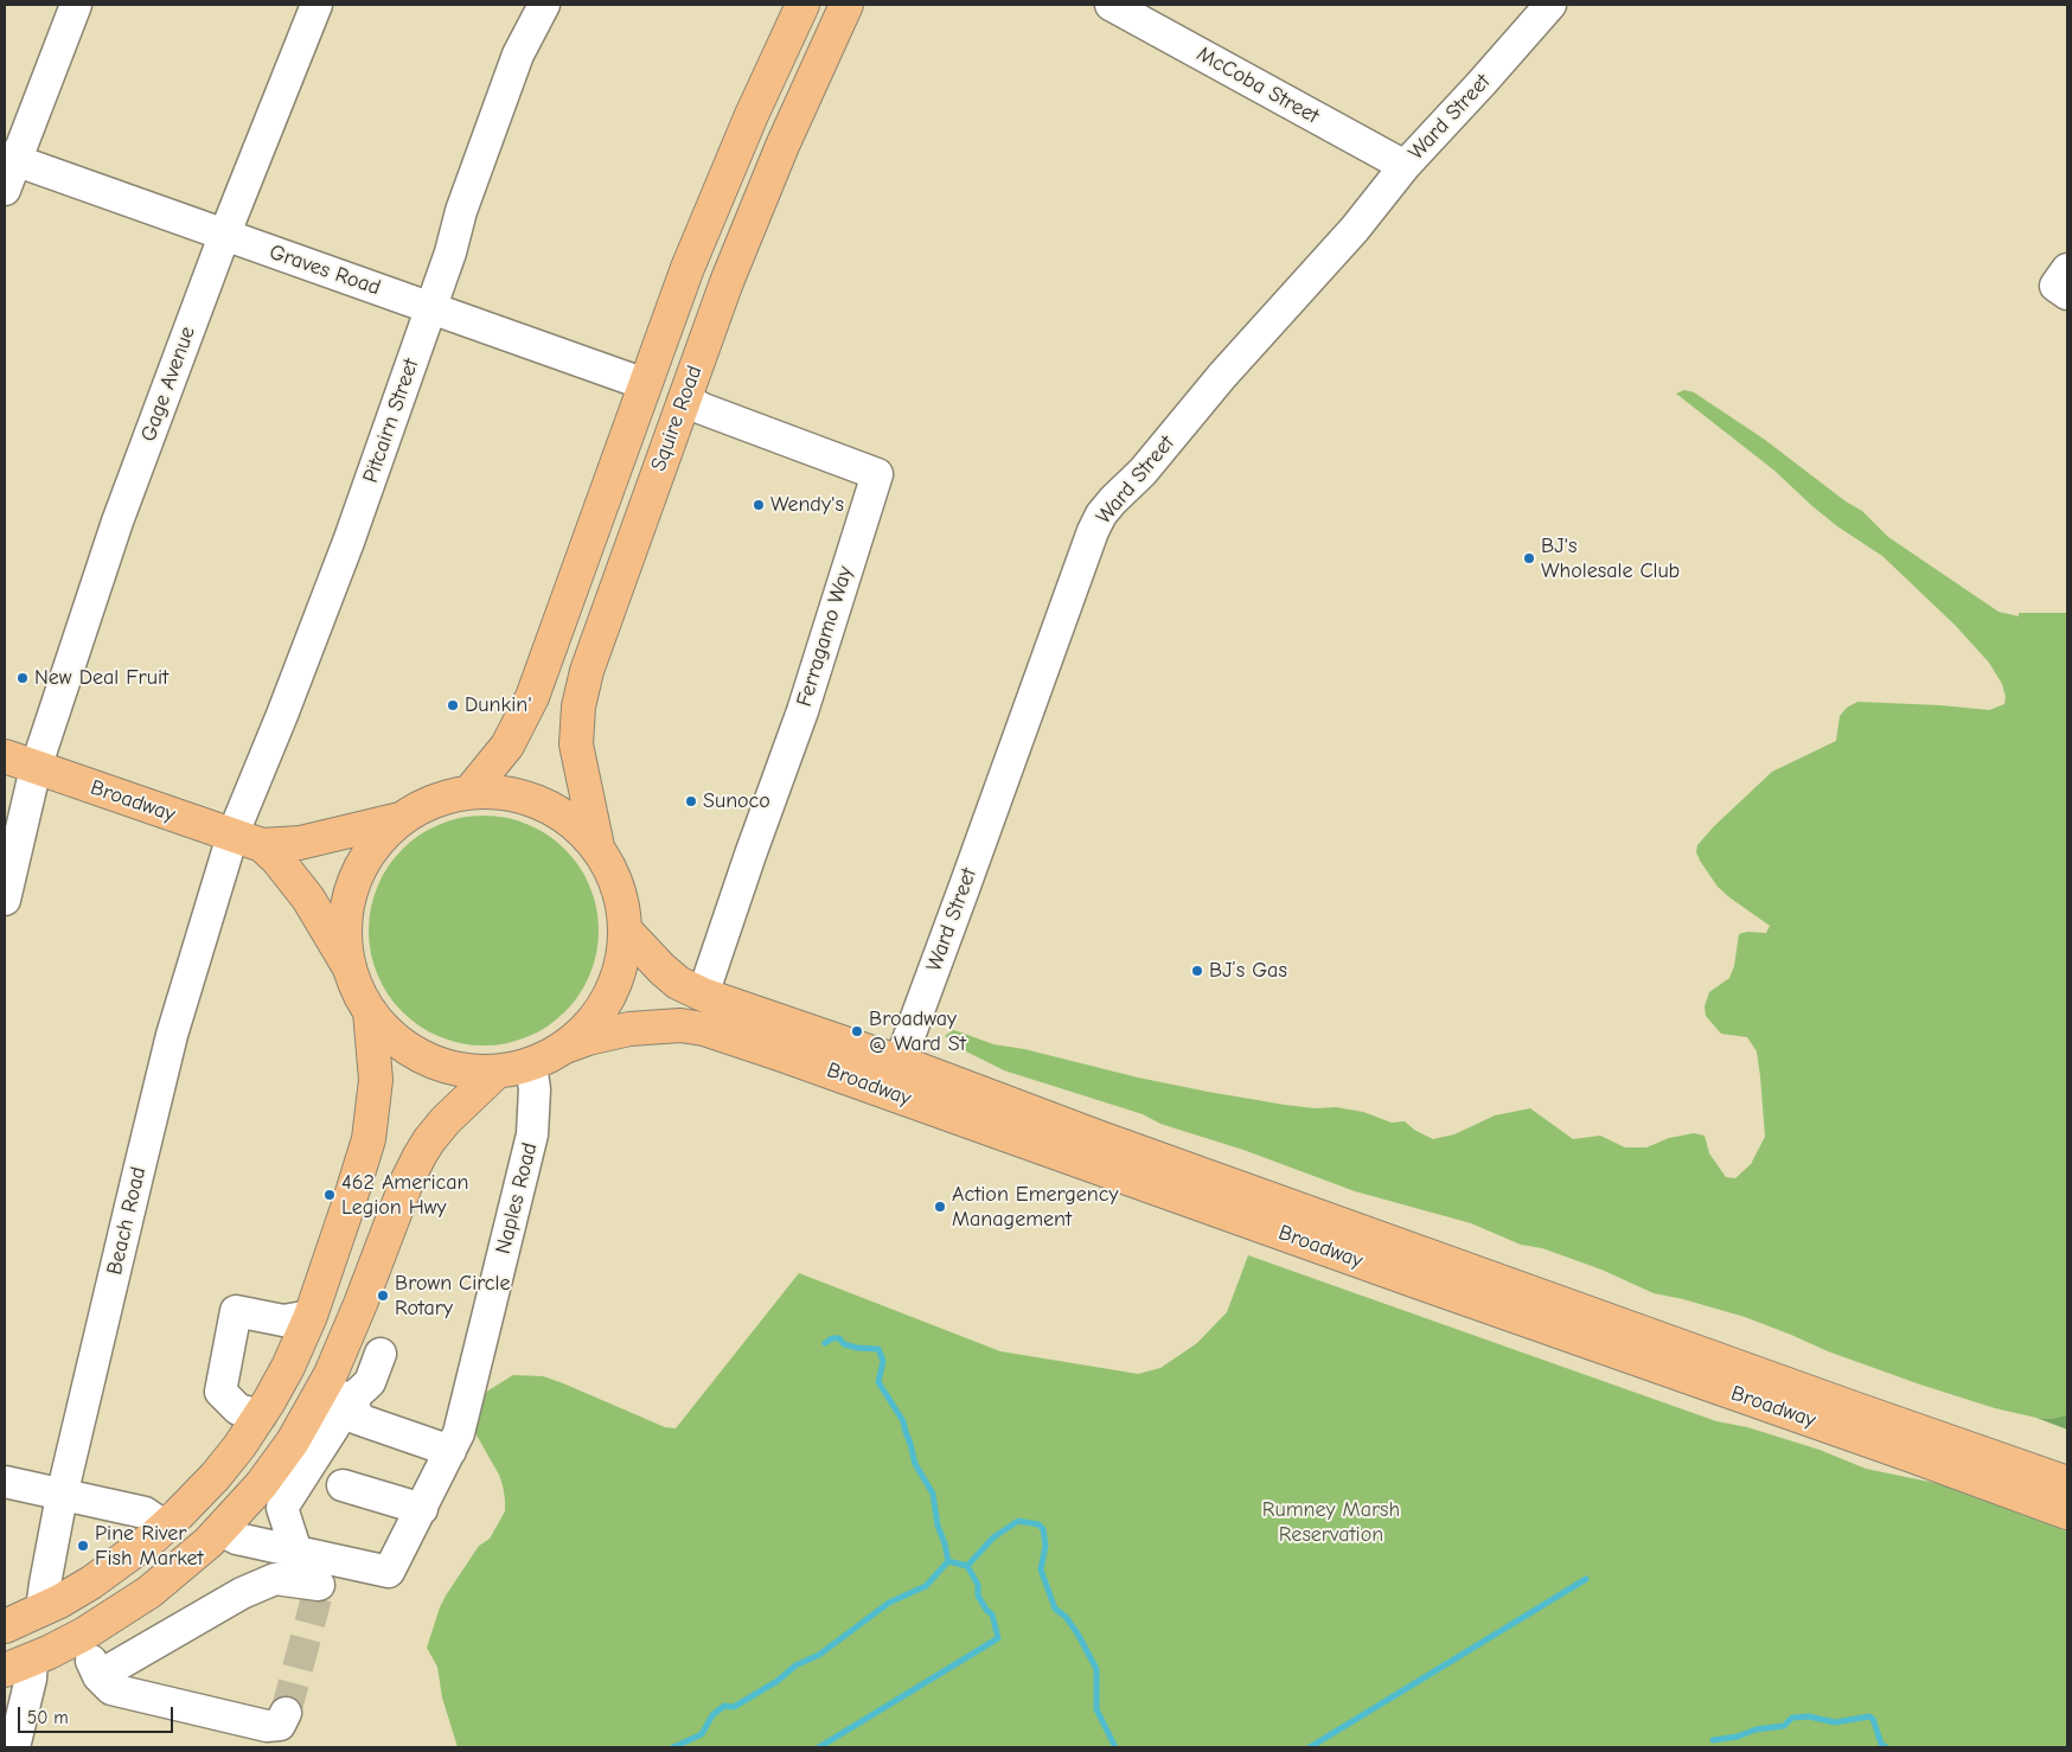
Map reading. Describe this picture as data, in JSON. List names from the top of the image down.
{
  "streets": {
    "main road": ["Squire Road", "Broadway"],
    "street": [
      "McCoba Street",
      "Ward Street",
      "Graves Road",
      "Gage Avenue",
      "Pitcairn Street",
      "Ferragamo Way",
      "Naples Road",
      "Beach Road"
    ]
  },
  "crossings": [
    ["McCoba Street", "Ward Street"],
    ["Ward Street", "Broadway"],
    ["Graves Road", "Gage Avenue"],
    ["Graves Road", "Squire Road"],
    ["Graves Road", "Pitcairn Street"],
    ["Gage Avenue", "Broadway"],
    ["Squire Road", "Ferragamo Way"],
    ["Pitcairn Street", "Broadway"],
    ["Pitcairn Street", "Beach Road"],
    ["Ferragamo Way", "Broadway"],
    ["Broadway", "Beach Road"]
  ],
  "parks": ["Rumney Marsh Reservation"],
  "places": [
    "Wendy's",
    "BJ's Wholesale Club",
    "New Deal Fruit",
    "Dunkin'",
    "Sunoco",
    "BJ’s Gas",
    "Broadway @ Ward St",
    "462 American Legion Hwy",
    "Action Emergency Management",
    "Brown Circle Rotary",
    "Pine River Fish Market"
  ],
  "scale_bar": "50 m"
}
